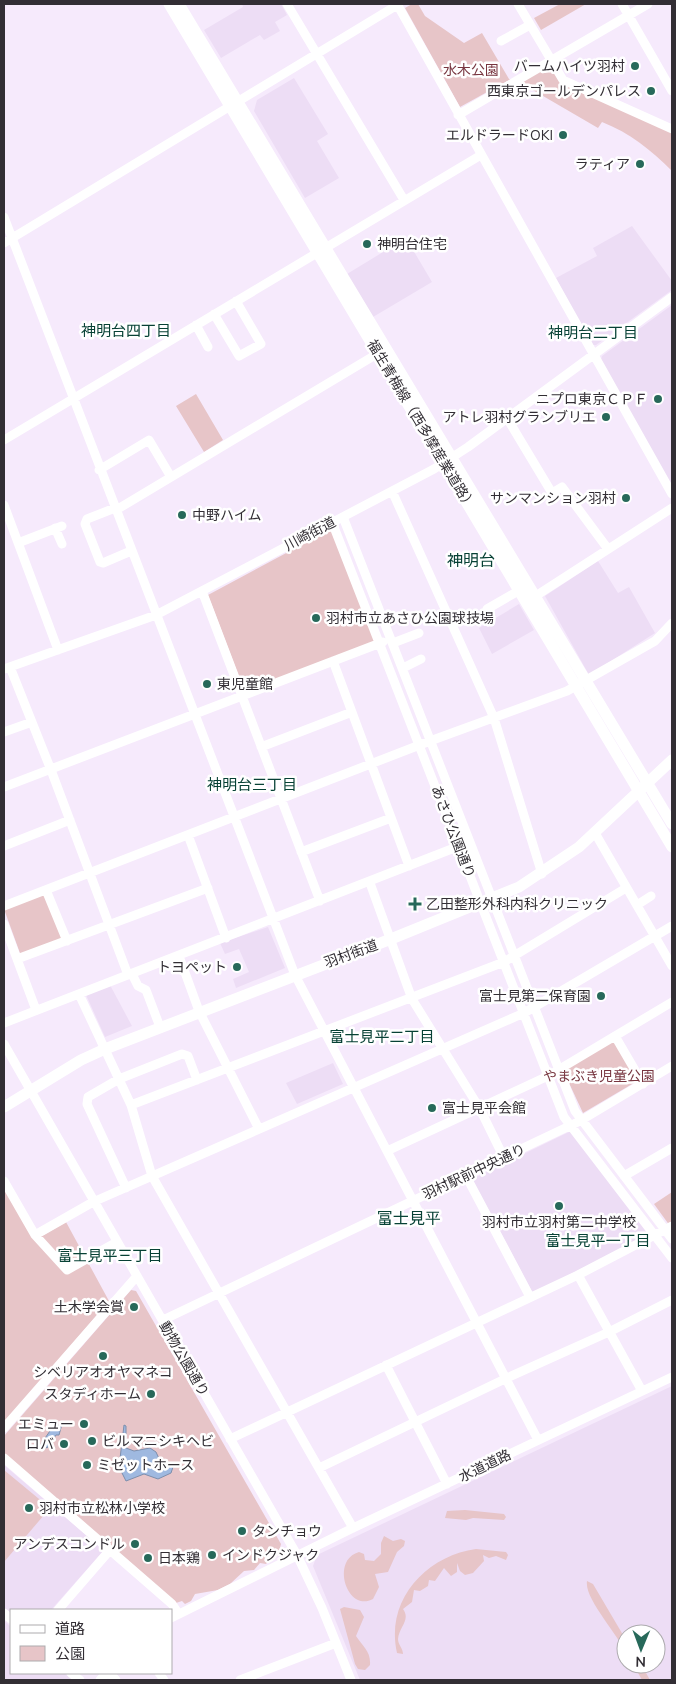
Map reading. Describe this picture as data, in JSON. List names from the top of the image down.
{
  "streets": {
    "main road": ["福生青梅線（西多摩産業道路）", "羽村街道"],
    "street": [
      "川崎街道",
      "あさひ公園通り",
      "羽村駅前中央通り",
      "動物公園通り",
      "水道道路"
    ]
  },
  "crossings": [
    ["福生青梅線（西多摩産業道路）", "川崎街道"],
    ["福生青梅線（西多摩産業道路）", "羽村街道"],
    ["川崎街道", "あさひ公園通り"],
    ["あさひ公園通り", "羽村街道"],
    ["あさひ公園通り", "羽村駅前中央通り"],
    ["羽村街道", "動物公園通り"],
    ["羽村駅前中央通り", "動物公園通り"],
    ["動物公園通り", "水道道路"]
  ],
  "districts": [
    "神明台四丁目",
    "神明台二丁目",
    "神明台",
    "神明台三丁目",
    "富士見平二丁目",
    "富士見平",
    "富士見平一丁目",
    "富士見平三丁目"
  ],
  "parks": ["水木公園", "やまぶき児童公園"],
  "places": {
    "other": [
      "バームハイツ羽村",
      "西東京ゴールデンパレス",
      "エルドラードOKI",
      "ラティア",
      "神明台住宅",
      "ニプロ東京ＣＰＦ",
      "アトレ羽村グランブリエ",
      "サンマンション羽村",
      "中野ハイム",
      "羽村市立あさひ公園球技場",
      "東児童館",
      "トヨペット",
      "富士見第二保育園",
      "富士見平会館",
      "羽村市立羽村第二中学校",
      "土木学会賞",
      "シベリアオオヤマネコ",
      "スタディホーム",
      "エミュー",
      "ビルマニシキヘビ",
      "ロバ",
      "ミゼットホース",
      "羽村市立松林小学校",
      "タンチョウ",
      "アンデスコンドル",
      "インドクジャク",
      "日本鶏"
    ],
    "health": ["乙田整形外科内科クリニック"]
  },
  "legend": ["道路", "公園"],
  "north": "bottom"
}
